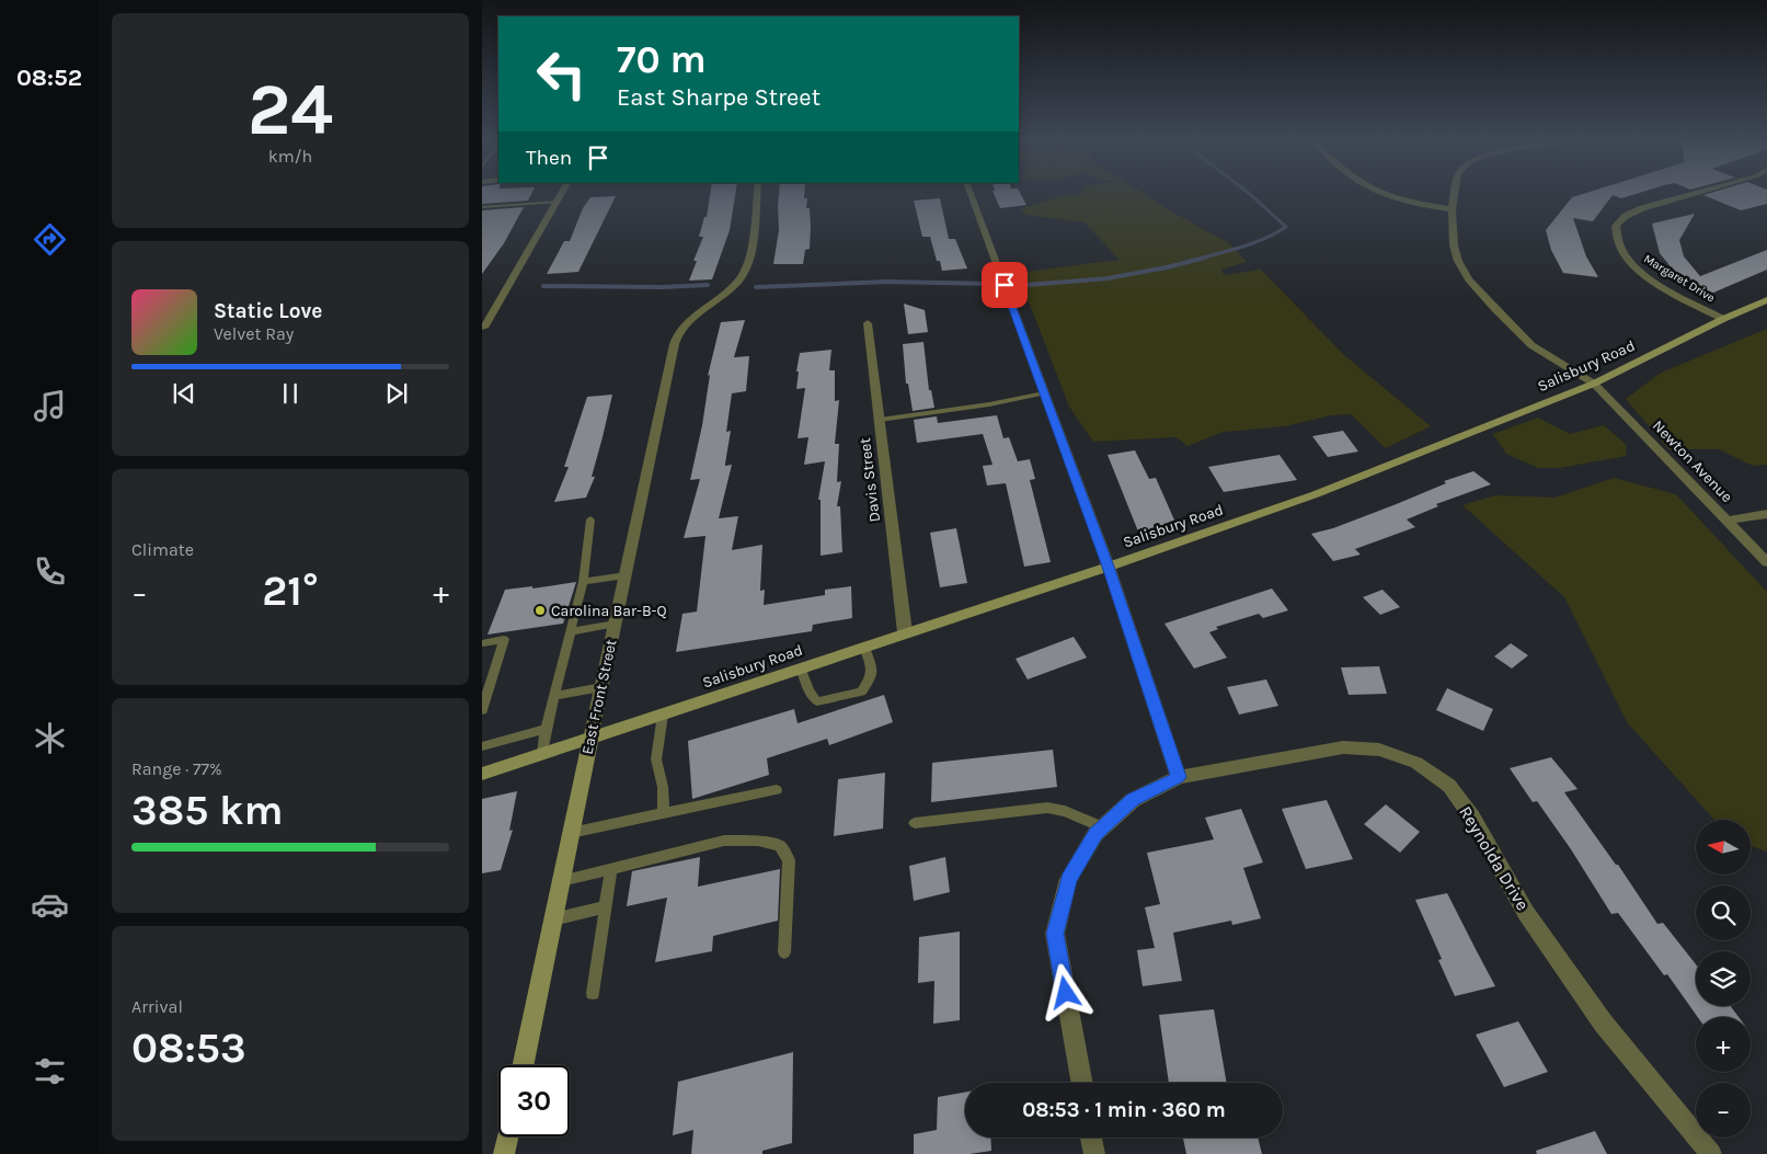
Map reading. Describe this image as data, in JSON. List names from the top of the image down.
{
  "streets": {
    "street": [
      "Margaret Drive",
      "Salisbury Road",
      "Newton Avenue",
      "Davis Street",
      "East Front Street",
      "Reynolda Drive"
    ]
  },
  "crossings": [
    ["Margaret Drive", "Salisbury Road"],
    ["Salisbury Road", "Newton Avenue"],
    ["Salisbury Road", "Davis Street"],
    ["Salisbury Road", "East Front Street"]
  ],
  "places": ["Carolina Bar-B-Q"],
  "north": "left",
  "page": {
    "tabs": "08:52",
    "tile": [
      ["24", "km/h"],
      "Climate",
      ["Range · 77%", "385 km"],
      ["Arrival", "08:53"]
    ],
    "turn": ["70 m", "East Sharpe Street"],
    "then": "Then",
    "song": ["Static Love", "Velvet Ray"],
    "heat": ["−", "21°", "+"],
    "map_buttons": ["+", "−"],
    "limit": "30",
    "trip": "08:53 · 1 min · 360 m"
  }
}
